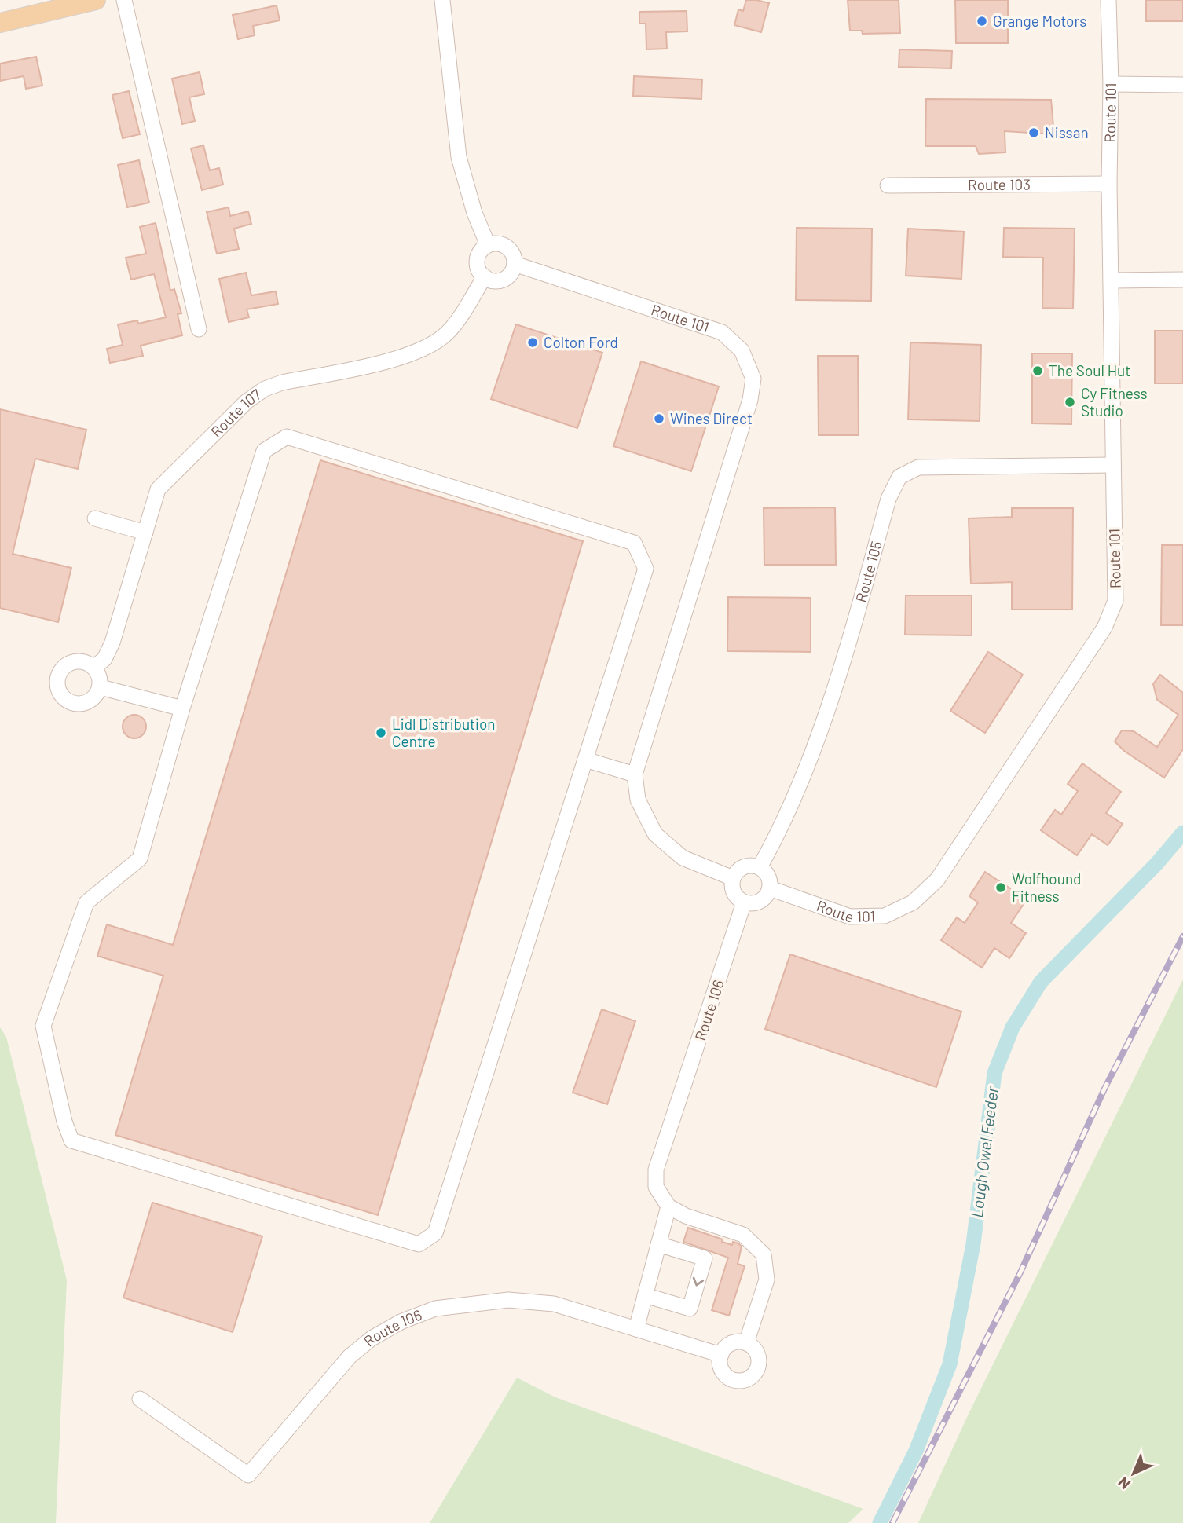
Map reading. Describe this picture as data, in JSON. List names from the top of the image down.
{
  "streets": {
    "street": [
      "Route 101",
      "Route 103",
      "Route 107",
      "Route 105",
      "Route 106"
    ]
  },
  "crossings": [
    ["Route 101", "Route 103"],
    ["Route 101", "Route 107"],
    ["Route 101", "Route 105"],
    ["Route 101", "Route 106"],
    ["Route 105", "Route 106"]
  ],
  "water": ["Lough Owel Feeder"],
  "places": [
    "Grange Motors",
    "Nissan",
    "Colton Ford",
    "The Soul Hut",
    "Cy Fitness Studio",
    "Wines Direct",
    "Lidl Distribution Centre",
    "Wolfhound Fitness"
  ],
  "north": "bottom left"
}
